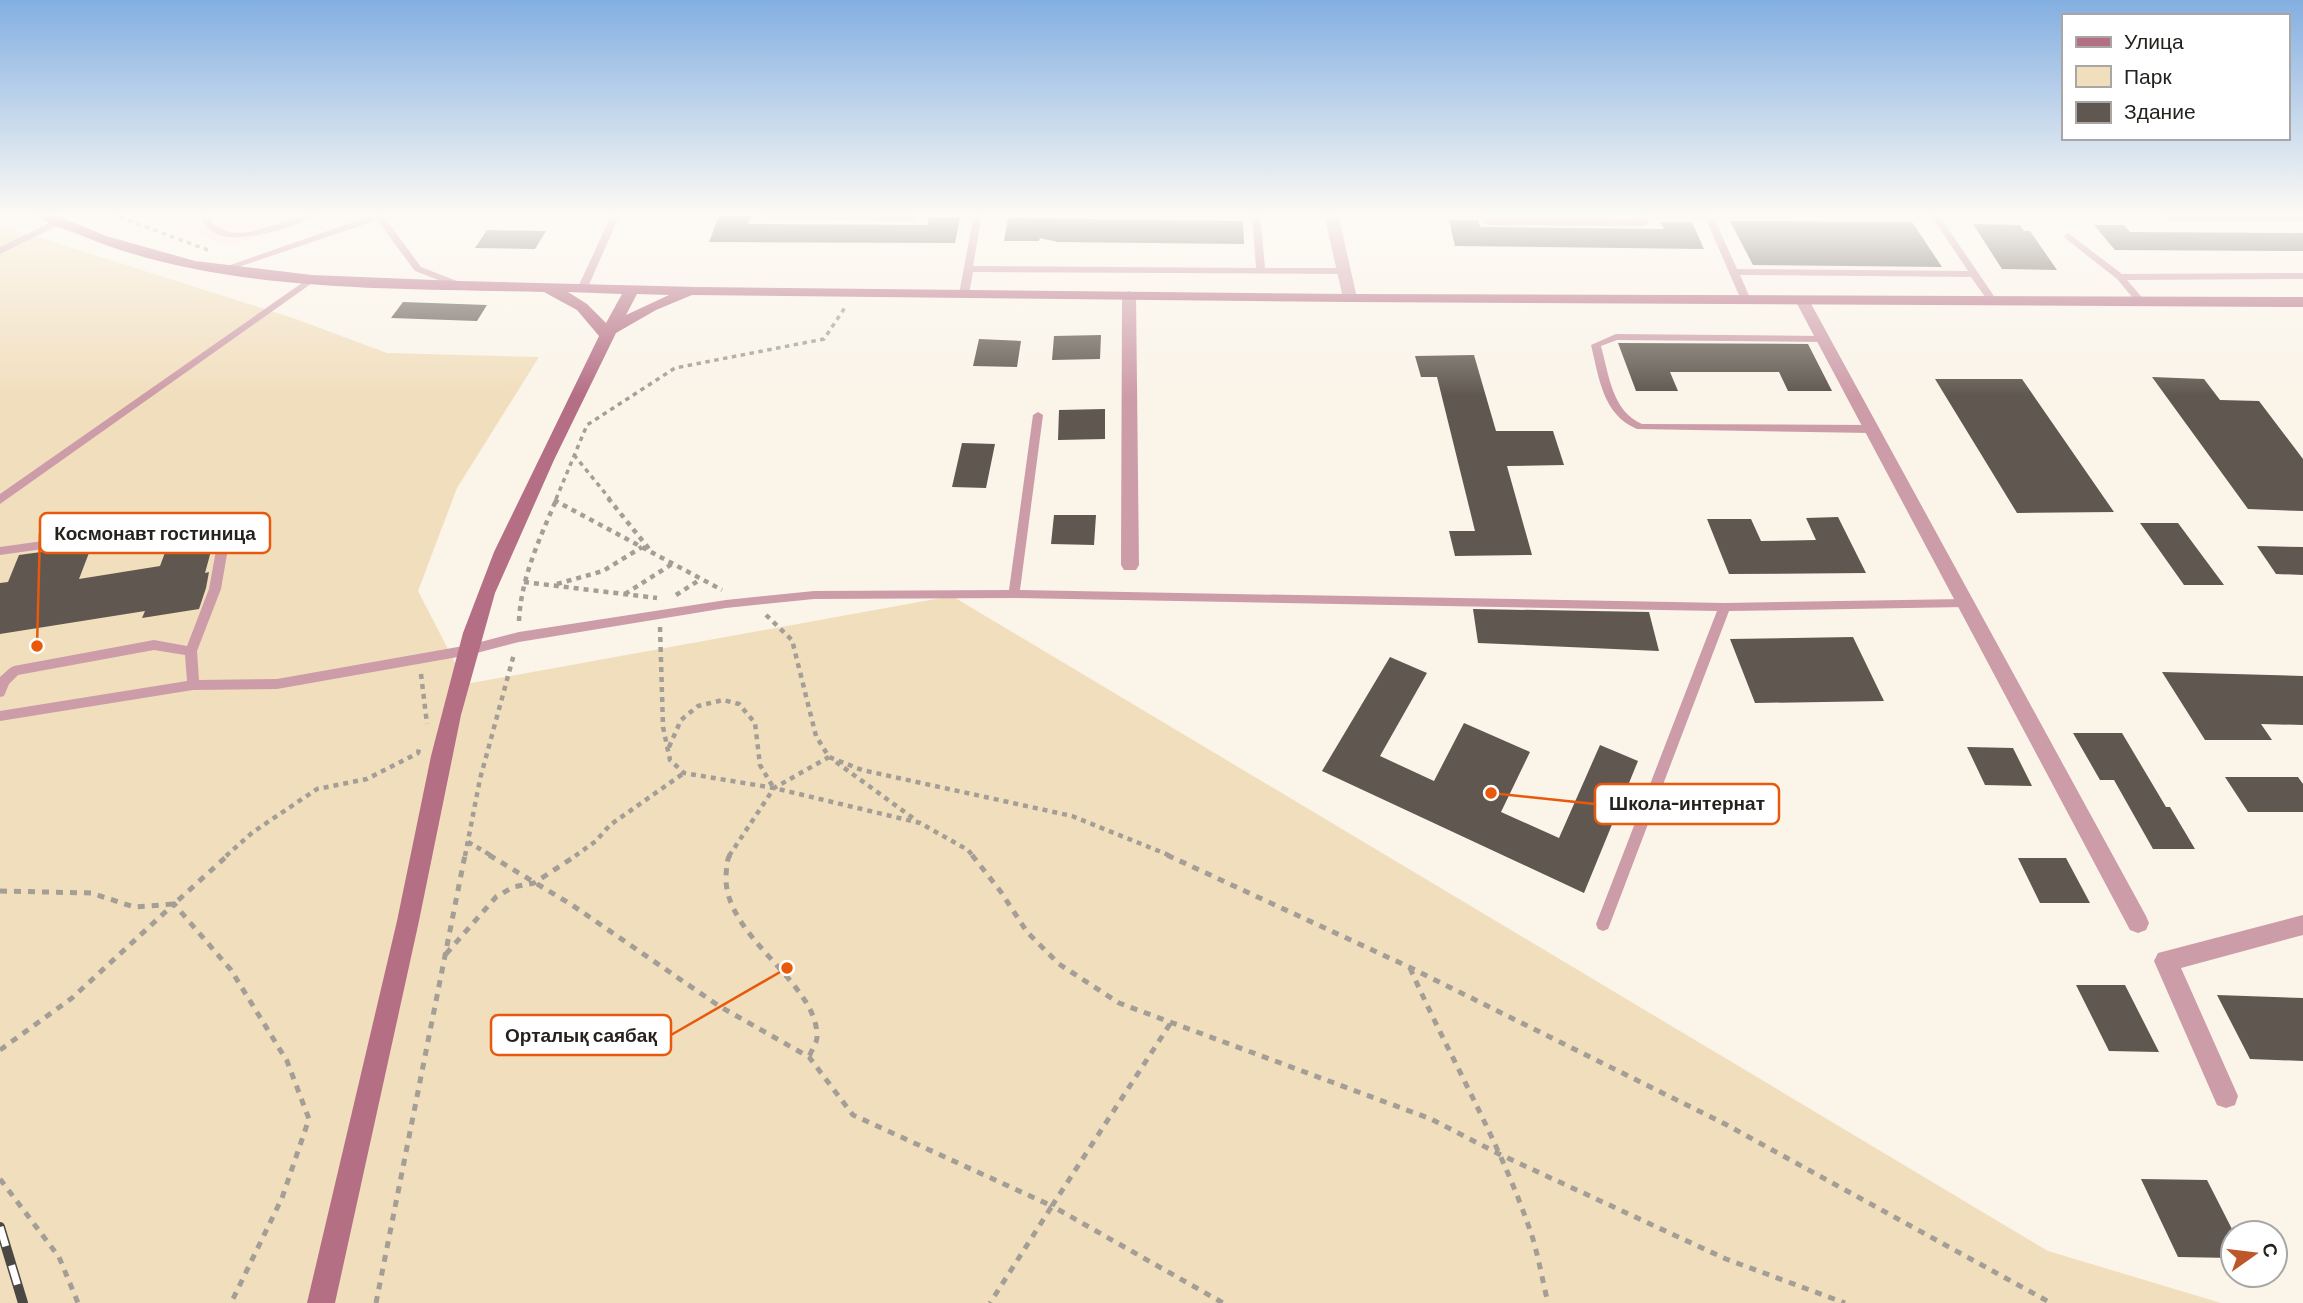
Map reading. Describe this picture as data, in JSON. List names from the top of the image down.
{
  "places": ["Космонавт гостиница", "Школа-интернат", "Орталық саябақ"],
  "legend": ["Улица", "Парк", "Здание"],
  "north": "right"
}
